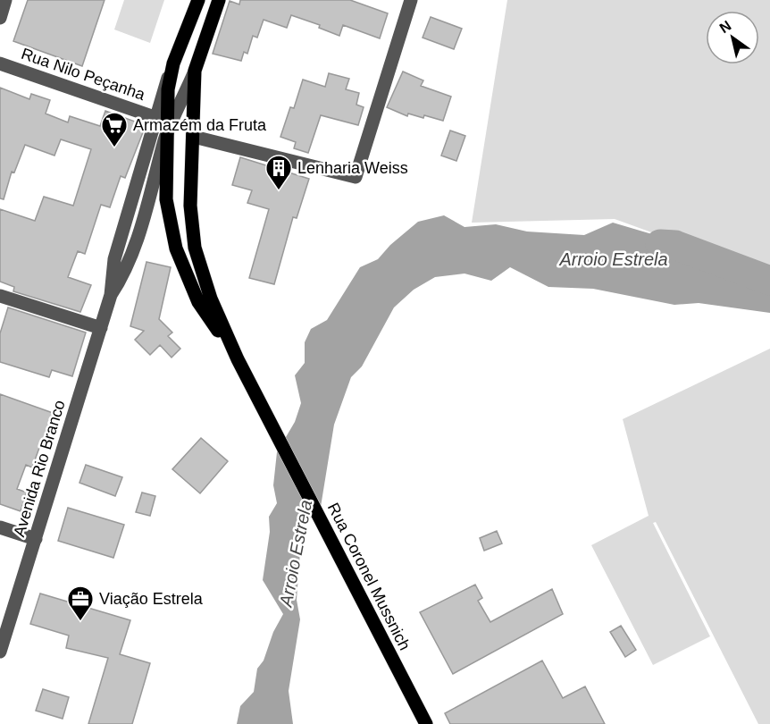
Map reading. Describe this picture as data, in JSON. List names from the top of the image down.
{
  "streets": {
    "main road": ["Avenida Rio Branco", "Rua Coronel Mussnich"],
    "street": ["Rua Nilo Peçanha"]
  },
  "crossings": [
    ["Rua Nilo Peçanha", "Avenida Rio Branco"],
    ["Avenida Rio Branco", "Rua Coronel Mussnich"]
  ],
  "water": ["Arroio Estrela"],
  "places": {
    "supermarket": ["Armazém da Fruta"],
    "building": ["Lenharia Weiss"],
    "office": ["Viação Estrela"]
  },
  "north": "top left"
}
